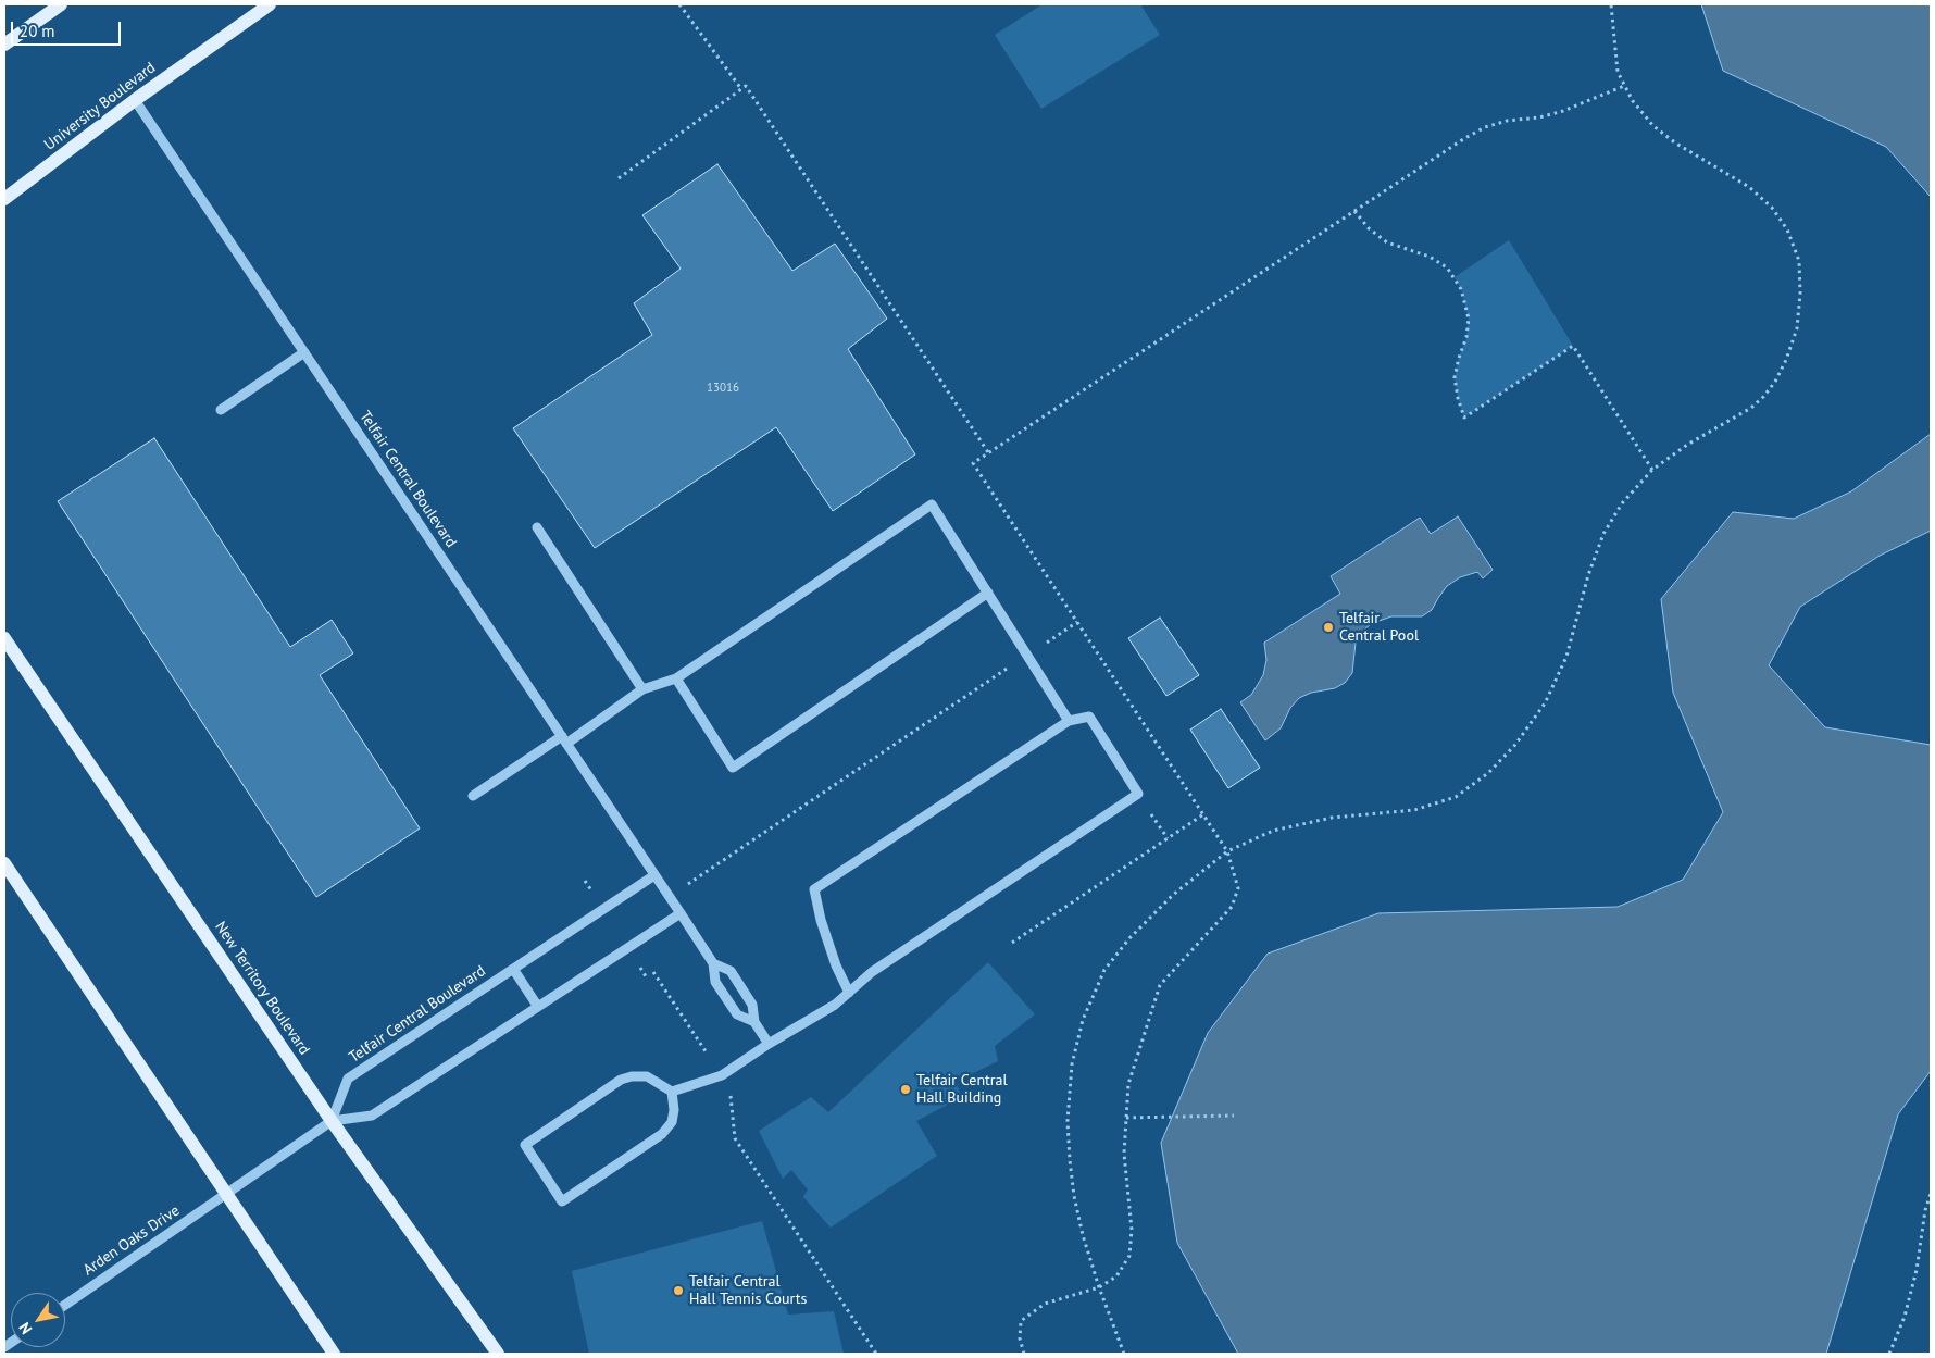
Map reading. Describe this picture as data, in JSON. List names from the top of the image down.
{
  "streets": {
    "main road": ["University Boulevard", "New Territory Boulevard"],
    "street": ["Telfair Central Boulevard", "Arden Oaks Drive"]
  },
  "crossings": [
    ["University Boulevard", "Telfair Central Boulevard"],
    ["Telfair Central Boulevard", "New Territory Boulevard"]
  ],
  "places": ["Telfair Central Pool", "Telfair Central Hall Building", "Telfair Central Hall Tennis Courts"],
  "house_numbers": ["13016"],
  "scale_bar": "20 m",
  "north": "bottom left"
}
